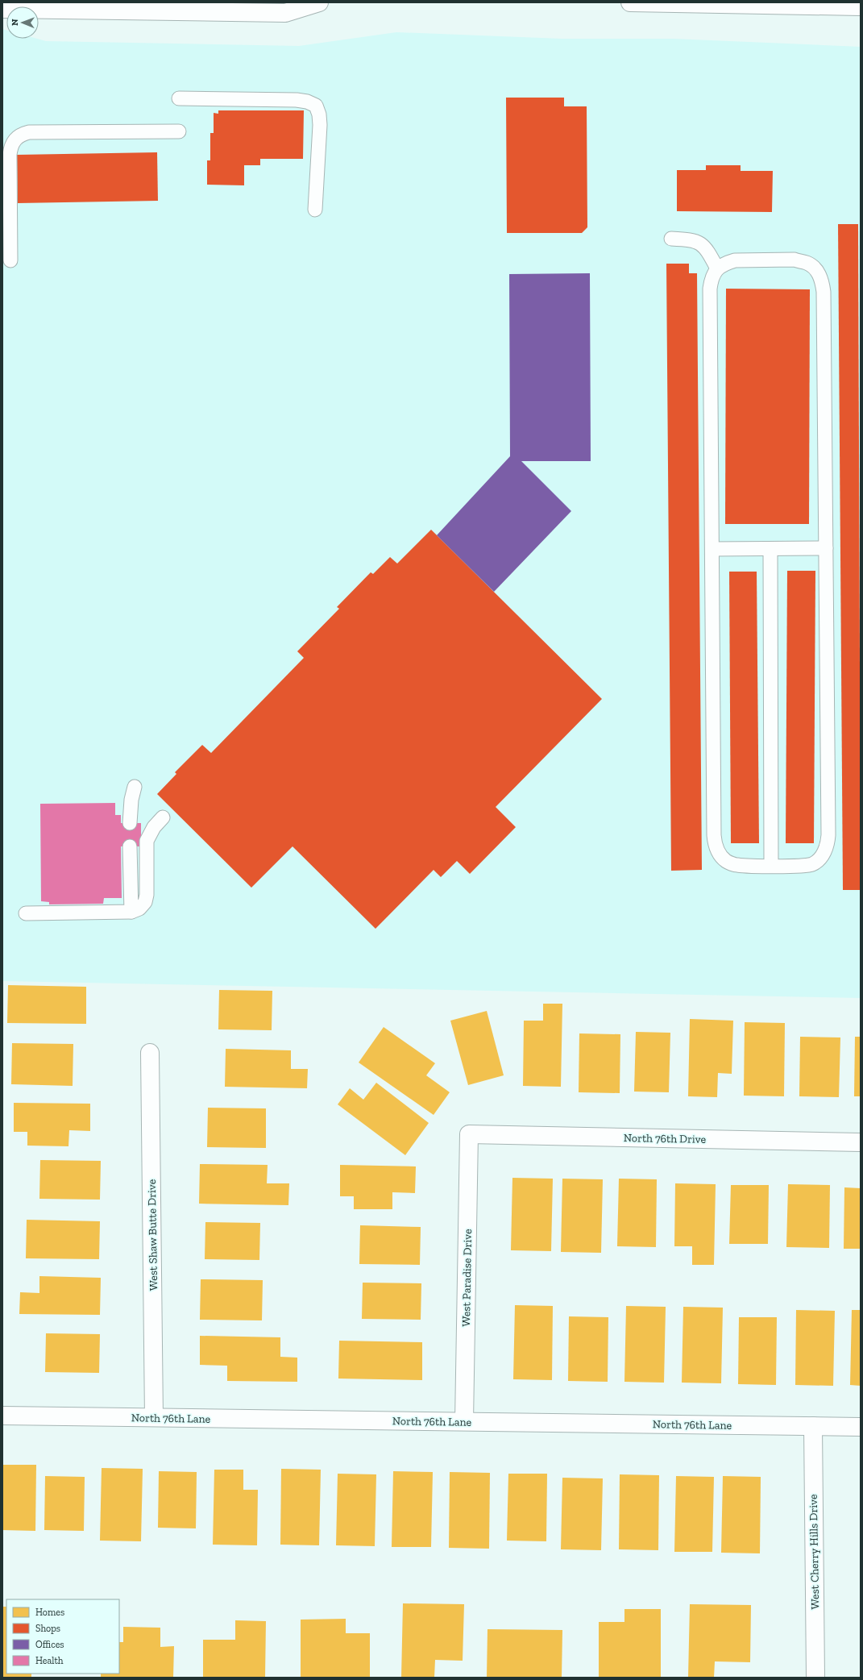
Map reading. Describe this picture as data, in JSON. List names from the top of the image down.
{
  "streets": {
    "street": [
      "North 76th Drive",
      "West Shaw Butte Drive",
      "West Paradise Drive",
      "North 76th Lane",
      "West Cherry Hills Drive"
    ]
  },
  "crossings": [
    ["North 76th Drive", "West Paradise Drive"],
    ["West Shaw Butte Drive", "North 76th Lane"],
    ["West Paradise Drive", "North 76th Lane"],
    ["North 76th Lane", "West Cherry Hills Drive"]
  ],
  "legend": [
    "Homes",
    "Shops",
    "Offices",
    "Health"
  ],
  "north": "left"
}
